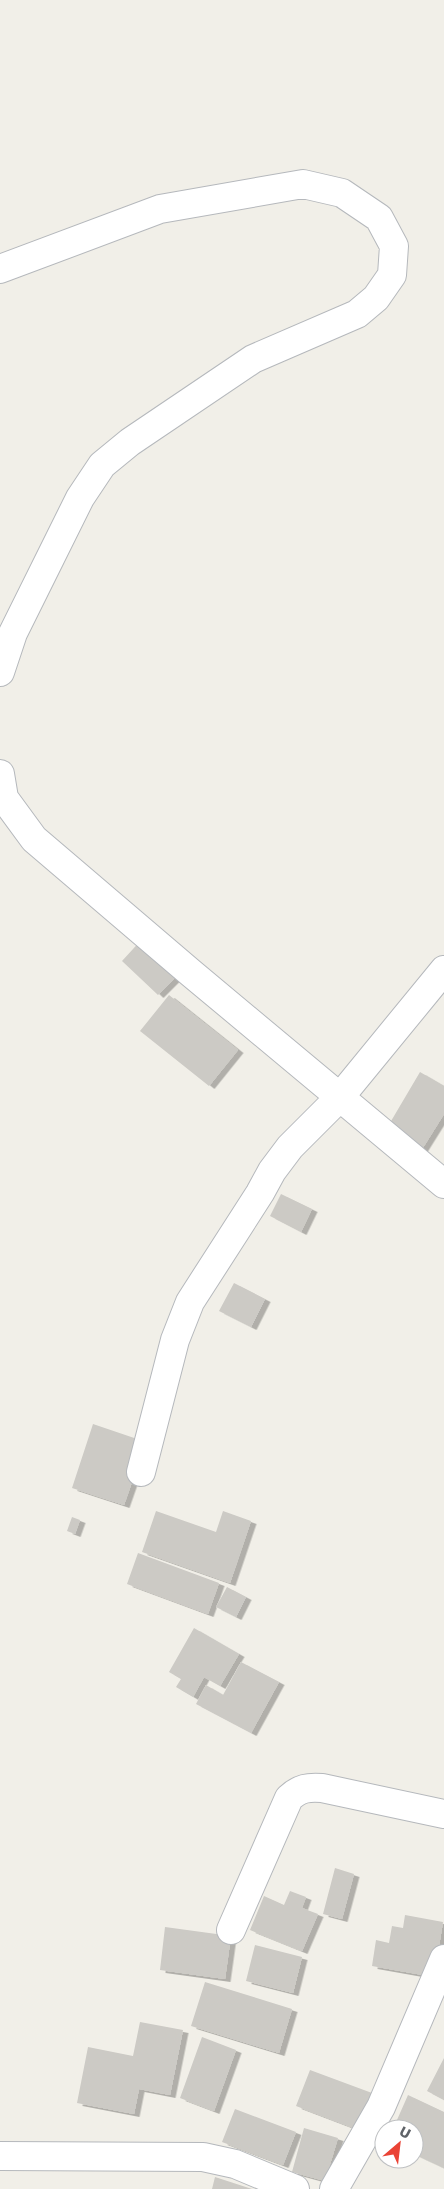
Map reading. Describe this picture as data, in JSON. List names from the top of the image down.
{
  "north": "top right"
}
